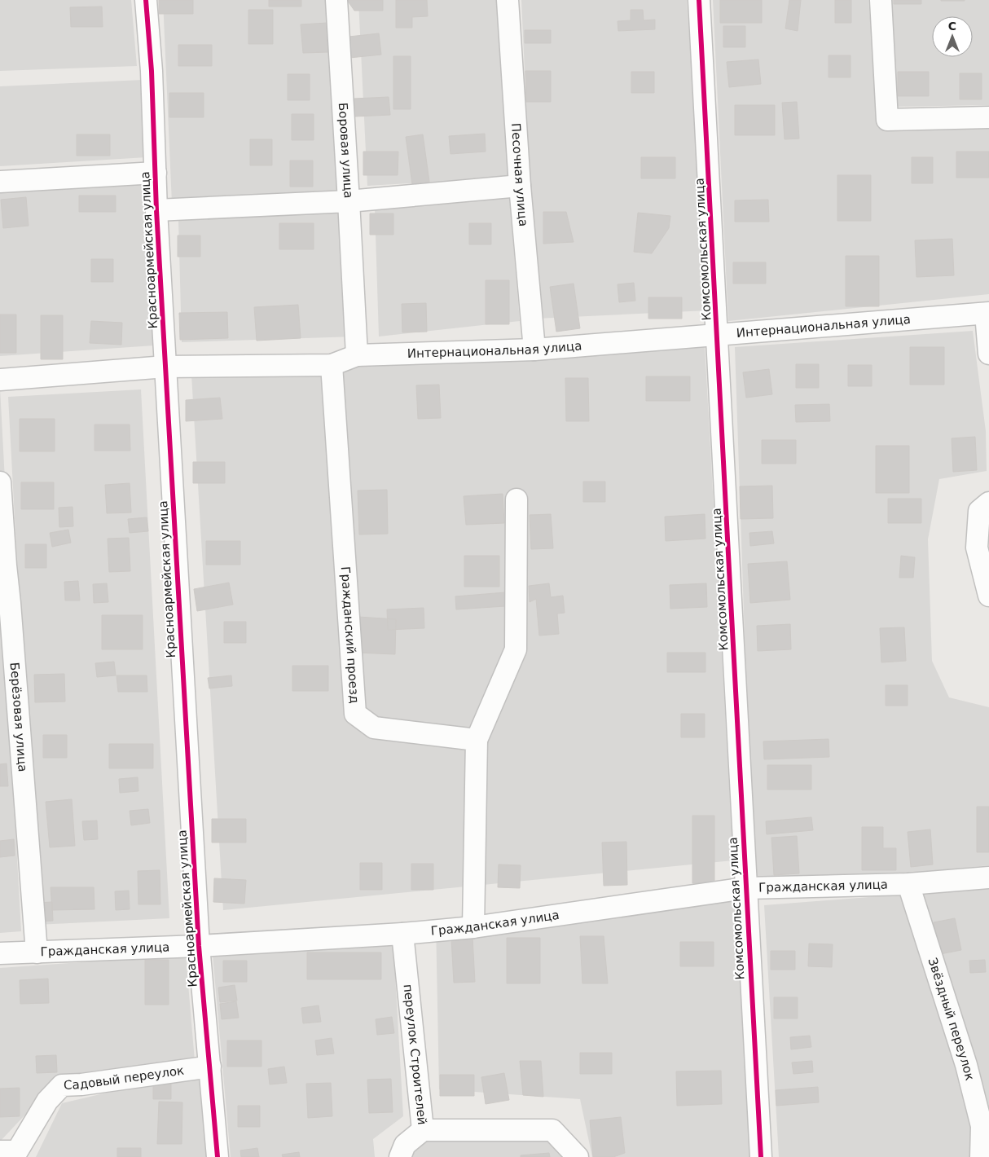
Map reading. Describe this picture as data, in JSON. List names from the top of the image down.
{
  "streets": {
    "street": [
      "Боровая улица",
      "Песочная улица",
      "Комсомольская улица",
      "Красноармейская улица",
      "Интернациональная улица",
      "Гражданский проезд",
      "Берёзовая улица",
      "Гражданская улица",
      "Звёздный переулок",
      "переулок Строителей",
      "Садовый переулок"
    ]
  },
  "crossings": [
    ["Боровая улица", "Песочная улица"],
    ["Песочная улица", "Интернациональная улица"],
    ["Комсомольская улица", "Интернациональная улица"],
    ["Комсомольская улица", "Гражданская улица"],
    ["Красноармейская улица", "Интернациональная улица"],
    ["Красноармейская улица", "Гражданская улица"],
    ["Красноармейская улица", "Садовый переулок"],
    ["Интернациональная улица", "Гражданский проезд"],
    ["Берёзовая улица", "Гражданская улица"],
    ["Гражданская улица", "Звёздный переулок"],
    ["Гражданская улица", "переулок Строителей"]
  ],
  "north": "top"
}
